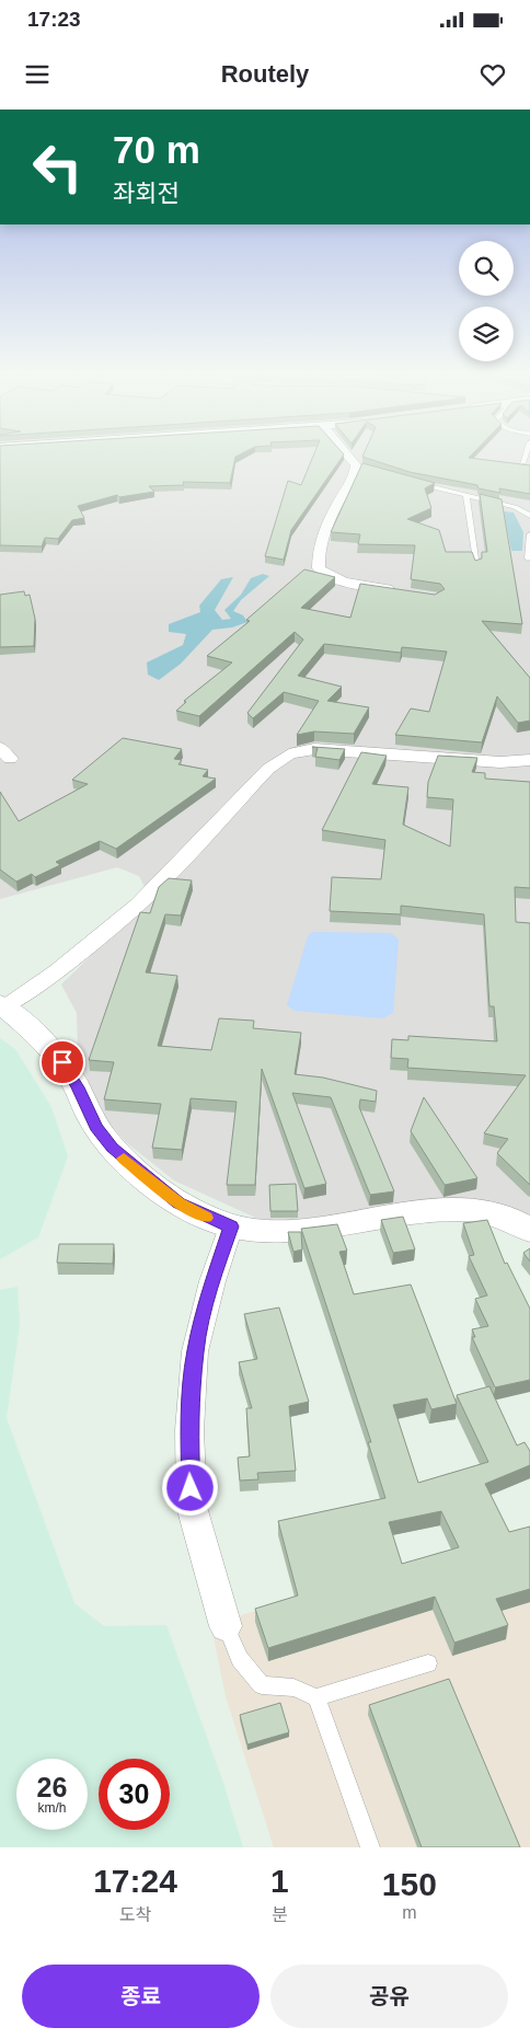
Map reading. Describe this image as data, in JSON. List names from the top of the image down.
{
  "page": {
    "status": "17:23",
    "header": "Routely",
    "turn": ["70 m", "좌회전"],
    "speed": "26 km/h",
    "limit": "30",
    "eta": [
      "17:24",
      "도착",
      "1",
      "분",
      "150",
      "m"
    ],
    "buttons": ["종료", "공유"]
  }
}
